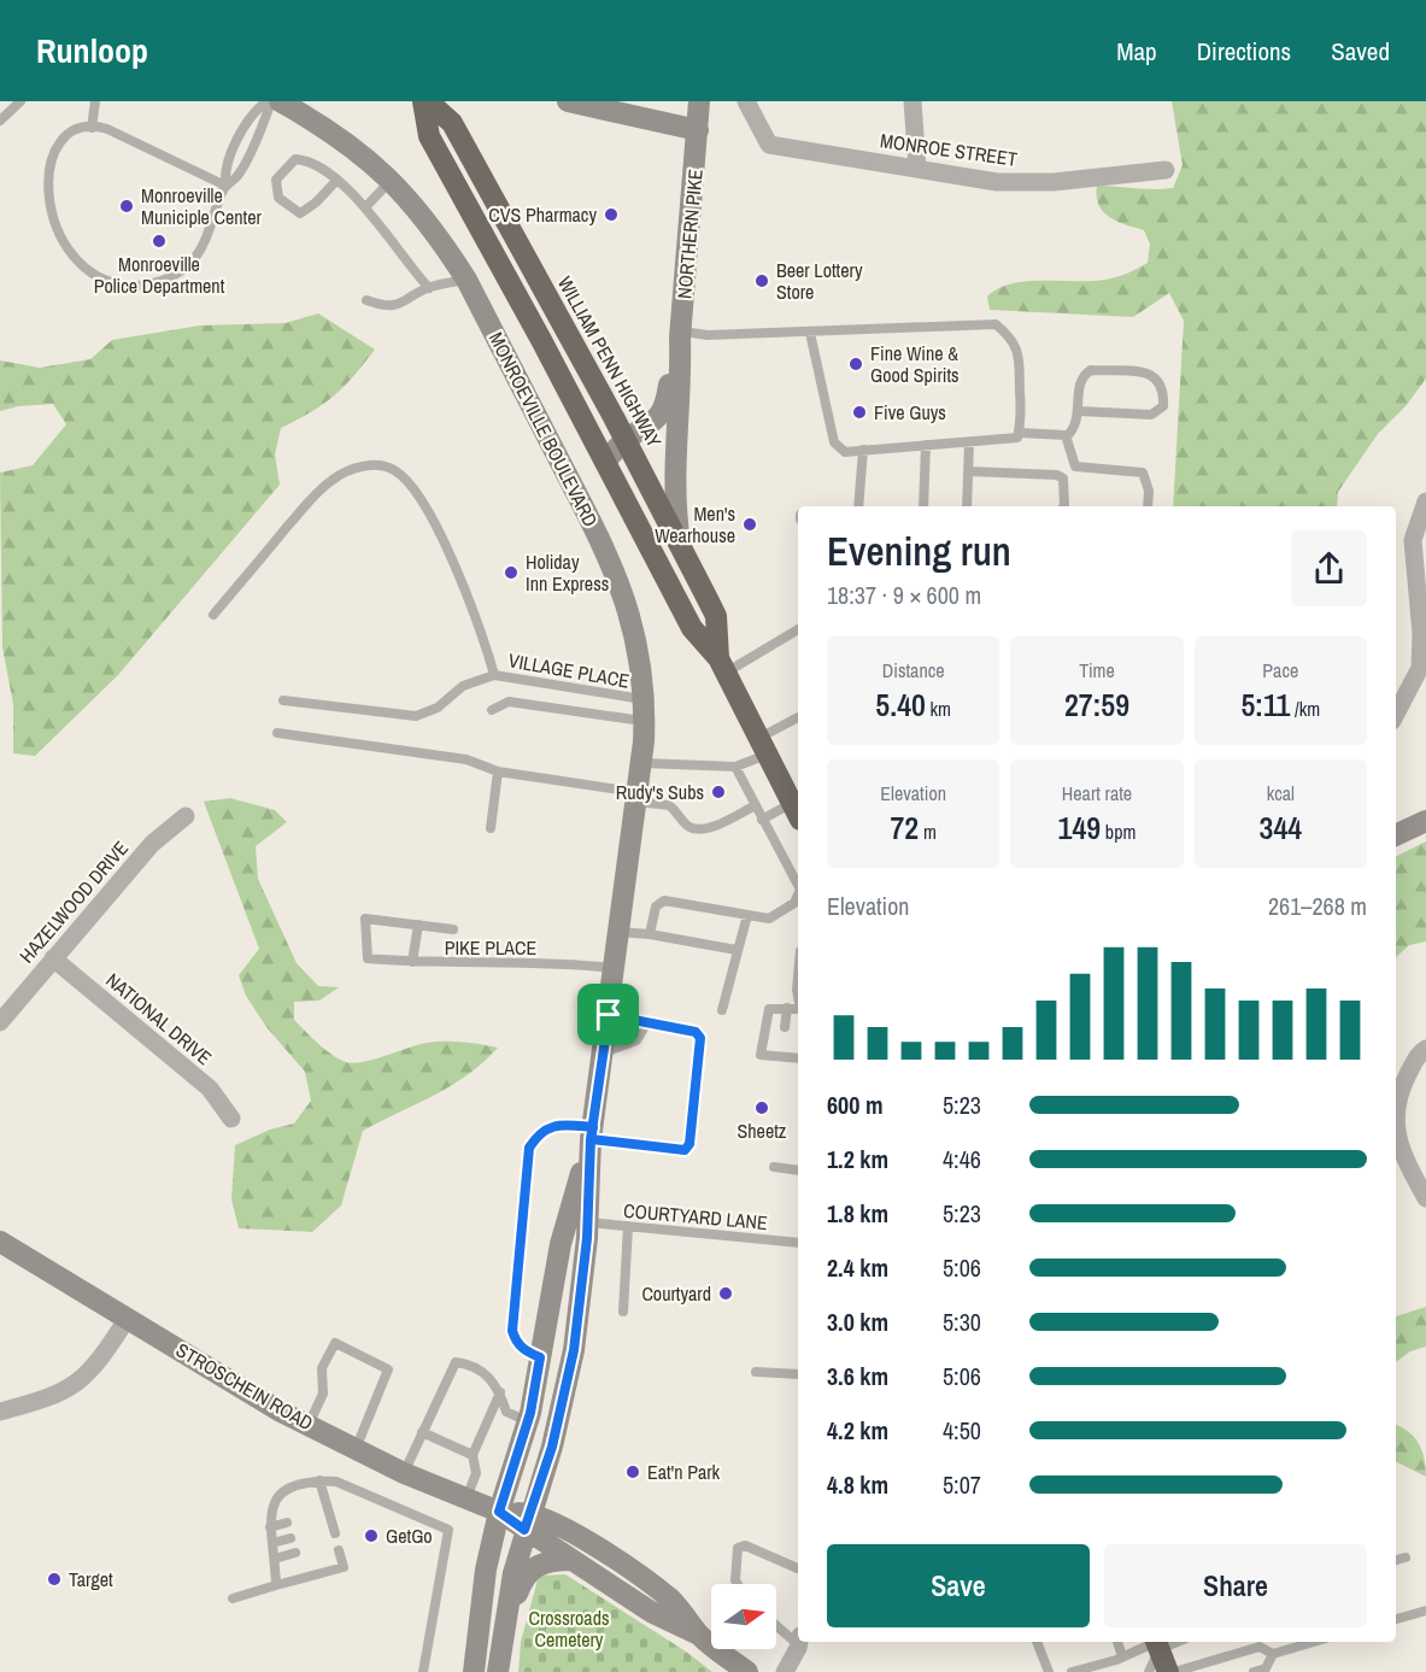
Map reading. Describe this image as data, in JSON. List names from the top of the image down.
{
  "streets": {
    "highway": ["WILLIAM PENN HIGHWAY"],
    "main road": ["NORTHERN PIKE", "MONROEVILLE BOULEVARD", "STROSCHEIN ROAD"],
    "street": ["MONROE STREET", "HAZELWOOD DRIVE", "NATIONAL DRIVE"],
    "lane": ["VILLAGE PLACE", "PIKE PLACE", "COURTYARD LANE"]
  },
  "crossings": [
    ["NORTHERN PIKE", "WILLIAM PENN HIGHWAY"],
    ["MONROEVILLE BOULEVARD", "VILLAGE PLACE"],
    ["MONROEVILLE BOULEVARD", "PIKE PLACE"],
    ["MONROEVILLE BOULEVARD", "COURTYARD LANE"],
    ["MONROEVILLE BOULEVARD", "STROSCHEIN ROAD"],
    ["HAZELWOOD DRIVE", "NATIONAL DRIVE"]
  ],
  "parks": ["Crossroads Cemetery"],
  "places": [
    "Monroeville Municiple Center",
    "CVS Pharmacy",
    "Monroeville Police Department",
    "Beer Lottery Store",
    "Fine Wine & Good Spirits",
    "Five Guys",
    "Men's Wearhouse",
    "Holiday Inn Express",
    "Rudy's Subs",
    "Sheetz",
    "Courtyard",
    "Eat'n Park",
    "GetGo",
    "Target"
  ],
  "north": "right",
  "page": {
    "header": "Runloop",
    "nav": ["Map", "Directions", "Saved"],
    "heading": ["Evening run", "18:37 · 9 × 600 m"],
    "stats": [
      ["Distance", "5.40 km"],
      ["Time", "27:59"],
      ["Pace", "5:11 /km"],
      ["Elevation", "72 m"],
      ["Heart rate", "149 bpm"],
      ["kcal", "344"]
    ],
    "chart": ["Elevation", "261–268 m"],
    "list": [
      {
        "name": "600 m",
        "note": "5:23"
      },
      {
        "name": "1.2 km",
        "note": "4:46"
      },
      {
        "name": "1.8 km",
        "note": "5:23"
      },
      {
        "name": "2.4 km",
        "note": "5:06"
      },
      {
        "name": "3.0 km",
        "note": "5:30"
      },
      {
        "name": "3.6 km",
        "note": "5:06"
      },
      {
        "name": "4.2 km",
        "note": "4:50"
      },
      {
        "name": "4.8 km",
        "note": "5:07"
      }
    ],
    "buttons": ["Save", "Share"]
  }
}
